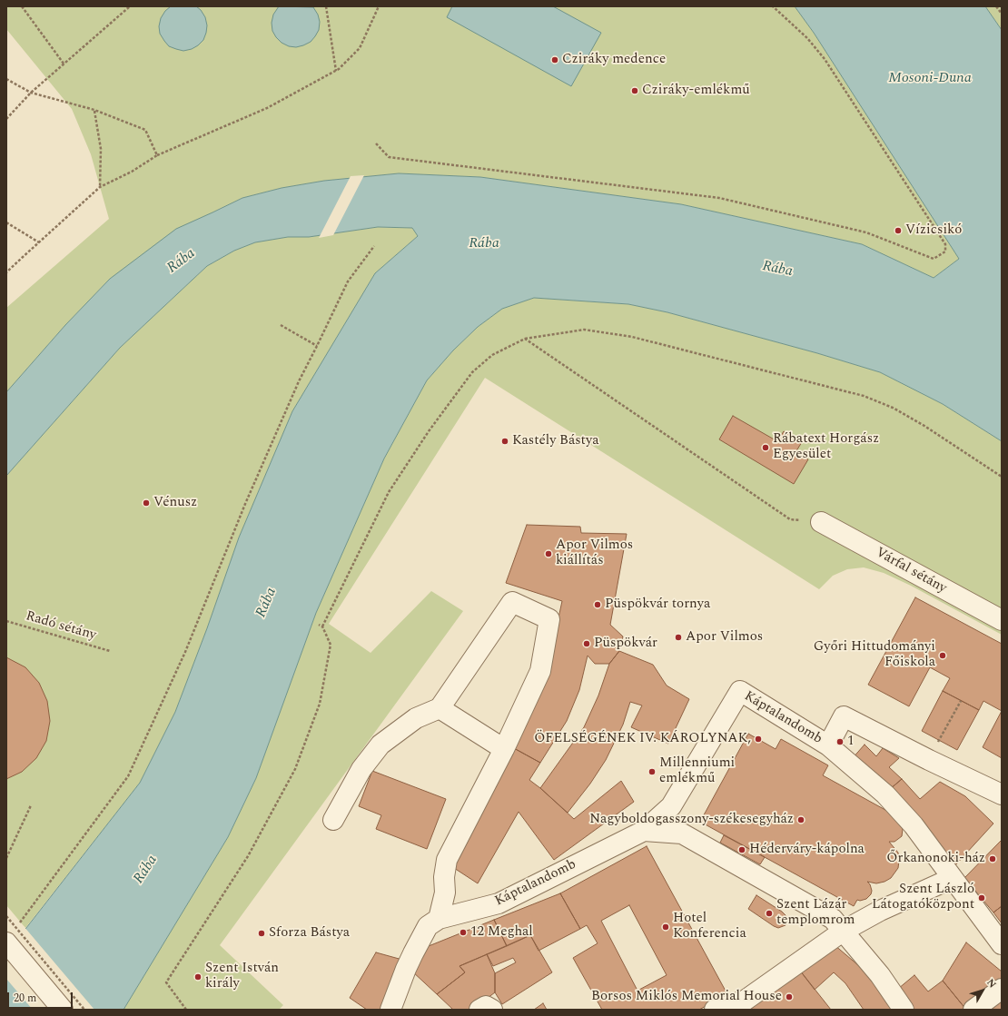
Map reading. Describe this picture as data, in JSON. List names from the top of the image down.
{
  "streets": {
    "street": ["Várfal sétány", "Káptalandomb"],
    "path": ["Radó sétány"]
  },
  "water": ["Mosoni-Duna", "Rába"],
  "places": [
    "Cziráky medence",
    "Cziráky-emlékmű",
    "Vízicsikó",
    "Kastély Bástya",
    "Rábatext Horgász Egyesület",
    "Vénusz",
    "Apor Vilmos kiállítás",
    "Püspökvár tornya",
    "Apor Vilmos",
    "Püspökvár",
    "Győri Hittudományi Főiskola",
    "ÖFELSÉGÉNEK IV. KÁROLYNAK,",
    "1",
    "Millenniumi emlékmű",
    "Nagyboldogasszony-székesegyház",
    "Héderváry-kápolna",
    "Őrkanonoki-ház",
    "Szent László Látogatóközpont",
    "Szent Lázár templomrom",
    "Hotel Konferencia",
    "12 Meghal",
    "Sforza Bástya",
    "Szent István király",
    "Borsos Miklós Memorial House"
  ],
  "scale_bar": "20 m",
  "north": "top right"
}
